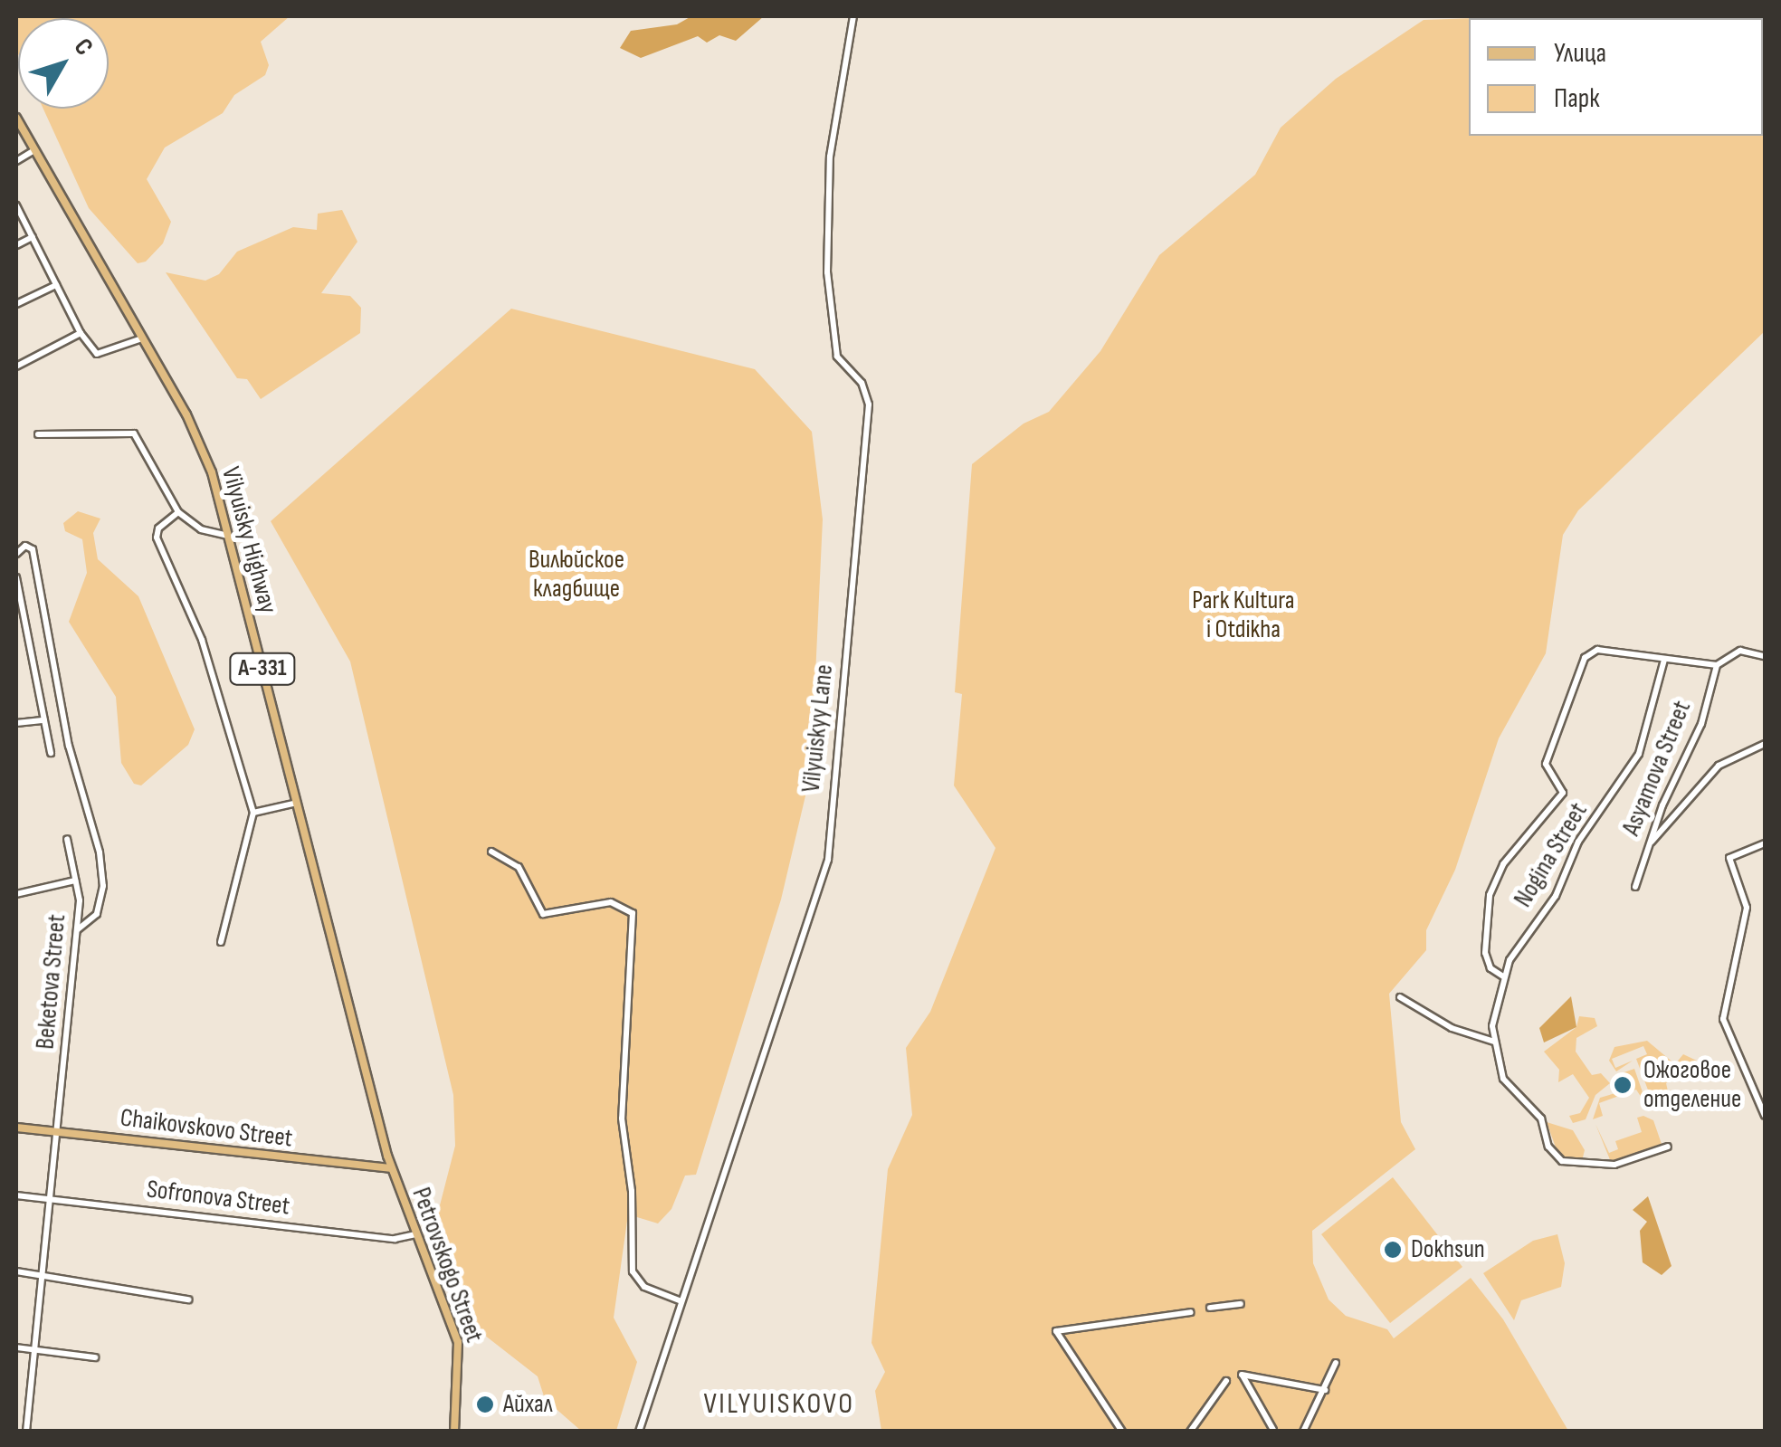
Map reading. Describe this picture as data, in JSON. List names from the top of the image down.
{
  "streets": {
    "main road": [
      "Vilyuisky Highway",
      "А-331",
      "Chaikovskovo Street",
      "Petrovskogo Street"
    ],
    "street": [
      "Vilyuiskyy Lane",
      "Asyamova Street",
      "Nogina Street",
      "Beketova Street",
      "Sofronova Street"
    ]
  },
  "crossings": [
    ["Vilyuisky Highway", "Chaikovskovo Street"],
    ["Vilyuisky Highway", "Petrovskogo Street"],
    ["Beketova Street", "Chaikovskovo Street"],
    ["Beketova Street", "Sofronova Street"],
    ["Chaikovskovo Street", "Petrovskogo Street"],
    ["Sofronova Street", "Petrovskogo Street"]
  ],
  "districts": ["VILYUISKOVO"],
  "parks": ["Вилюйское кладбище", "Park Kultura i Otdikha"],
  "places": ["Ожоговое отделение", "Dokhsun", "Айхал"],
  "legend": ["Улица", "Парк"],
  "north": "top right"
}
